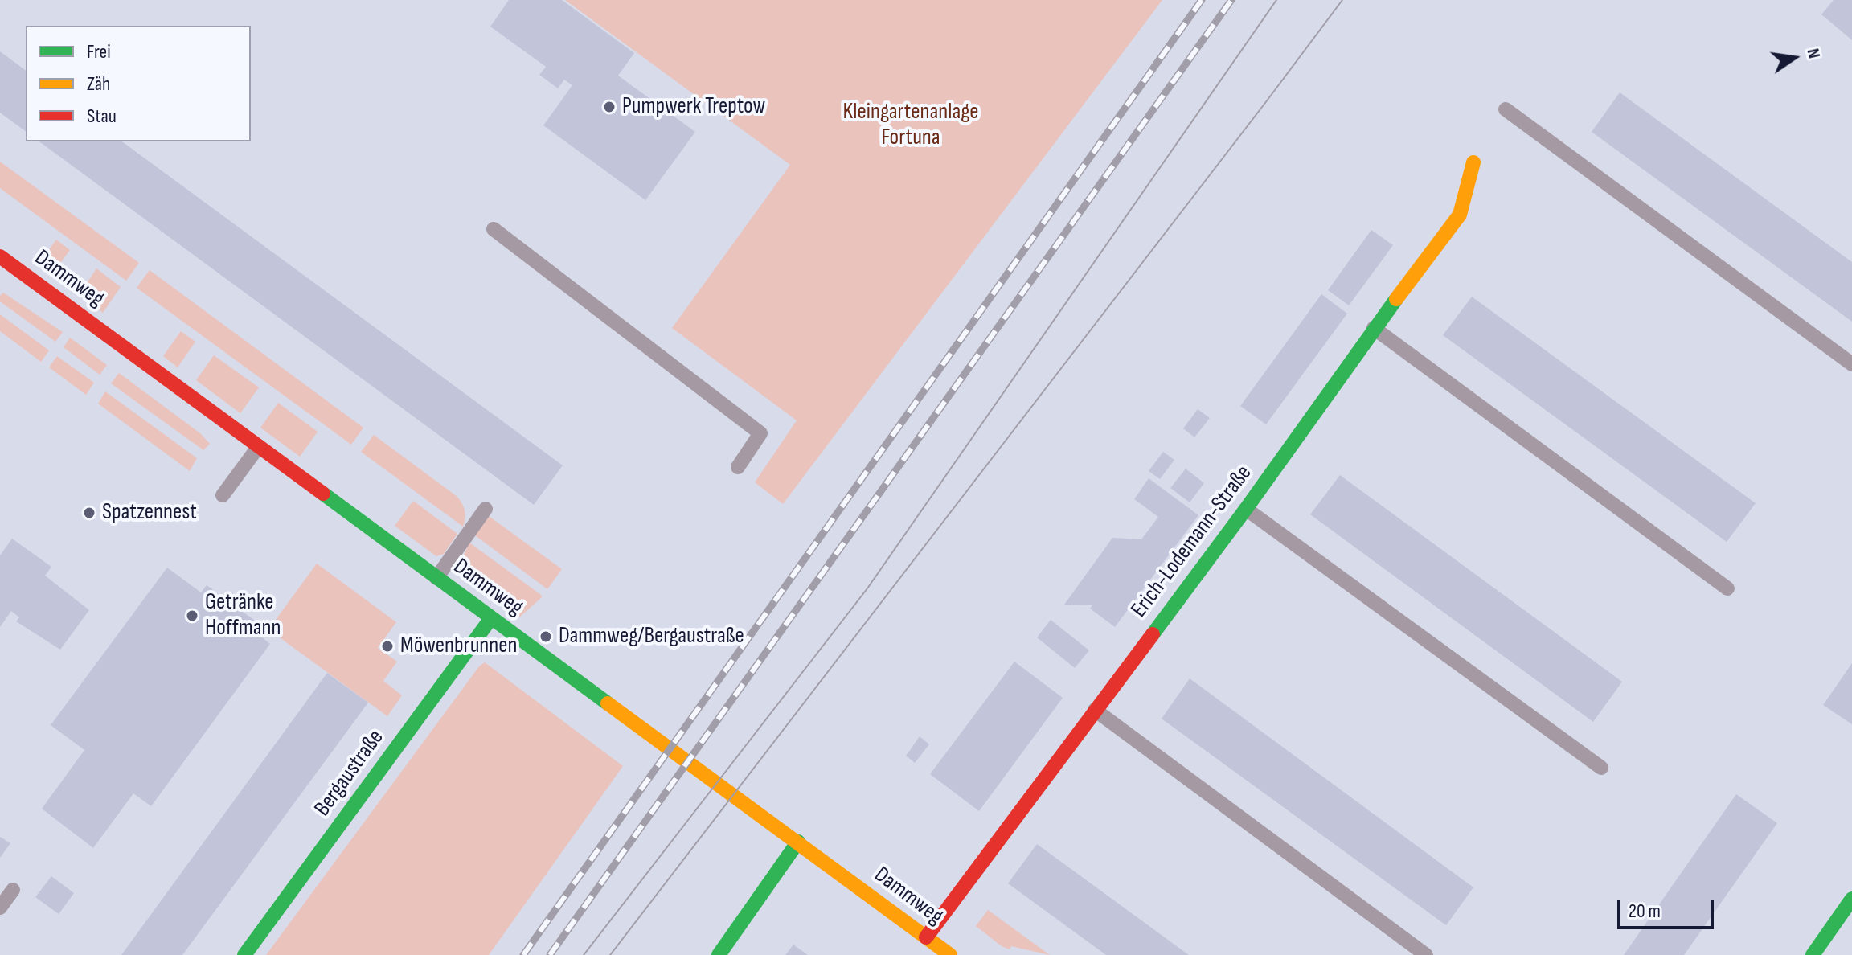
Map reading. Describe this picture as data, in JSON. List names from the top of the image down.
{
  "streets": {
    "street": ["Dammweg", "Erich-Lodemann-Straße", "Bergaustraße"]
  },
  "crossings": [
    ["Dammweg", "Erich-Lodemann-Straße"],
    ["Dammweg", "Bergaustraße"]
  ],
  "parks": ["Kleingartenanlage Fortuna"],
  "places": [
    "Pumpwerk Treptow",
    "Spatzennest",
    "Getränke Hoffmann",
    "Dammweg/Bergaustraße",
    "Möwenbrunnen"
  ],
  "legend": ["Frei", "Zäh", "Stau"],
  "scale_bar": "20 m",
  "north": "right"
}
